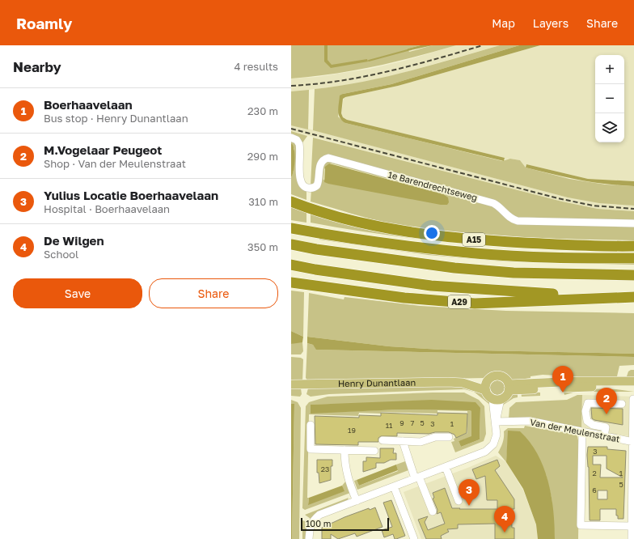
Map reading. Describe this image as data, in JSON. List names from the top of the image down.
{
  "streets": {
    "highway": ["A15", "A29"],
    "main road": ["Henry Dunantlaan"],
    "street": ["1e Barendrechtseweg", "Van der Meulenstraat"]
  },
  "house_numbers": [
    "9",
    "7",
    "5",
    "3",
    "1",
    "11",
    "19",
    "3",
    "23",
    "2",
    "1",
    "5",
    "6"
  ],
  "scale_bar": "100 m",
  "page": {
    "header": "Roamly",
    "nav": ["Map", "Layers", "Share"],
    "heading": ["Nearby", "4 results"],
    "map_buttons": ["+", "−"],
    "list": [
      {
        "mark": "1",
        "name": "Boerhaavelaan",
        "note": "Bus stop · Henry Dunantlaan",
        "value": "230 m"
      },
      {
        "mark": "2",
        "name": "M.Vogelaar Peugeot",
        "note": "Shop · Van der Meulenstraat",
        "value": "290 m"
      },
      {
        "mark": "3",
        "name": "Yulius Locatie Boerhaavelaan",
        "note": "Hospital · Boerhaavelaan",
        "value": "310 m"
      },
      {
        "mark": "4",
        "name": "De Wilgen",
        "note": "School",
        "value": "350 m"
      }
    ],
    "buttons": ["Save", "Share"],
    "pins": [
      "1",
      "2",
      "3",
      "4"
    ],
    "scale": "100 m"
  }
}
